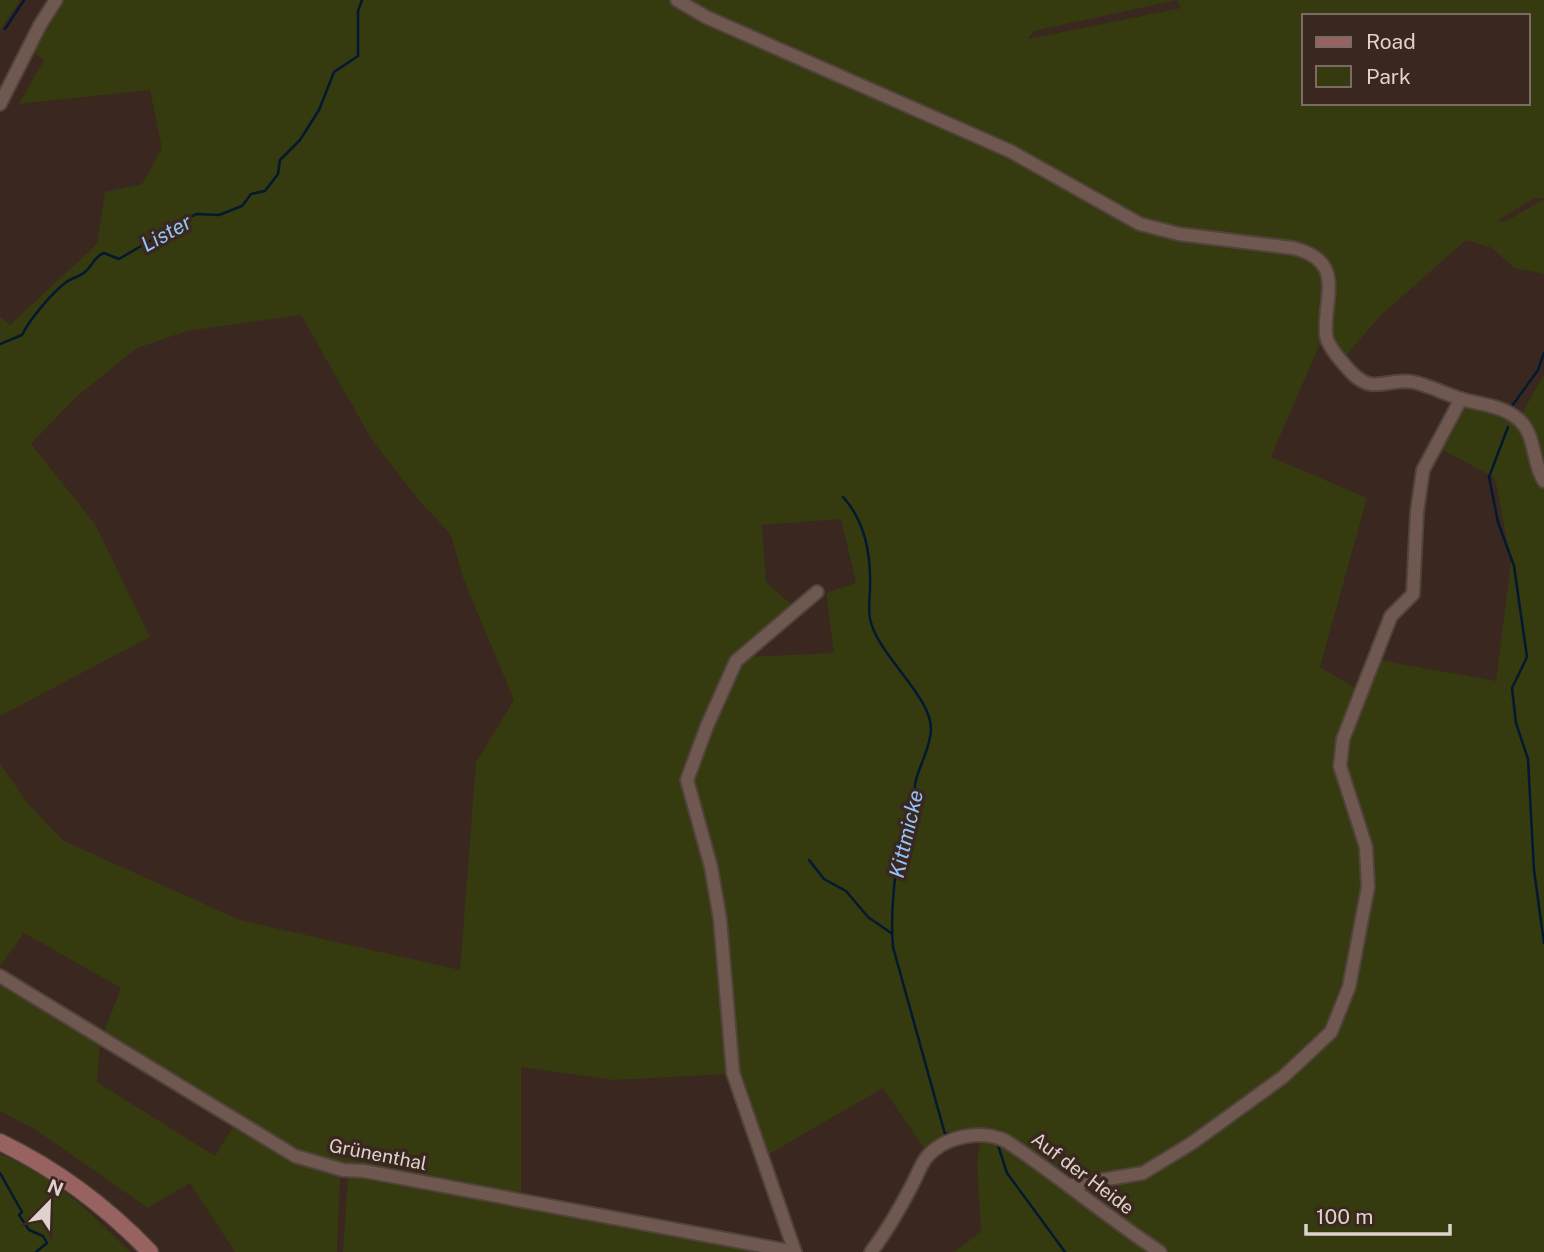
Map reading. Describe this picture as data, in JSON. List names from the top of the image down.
{
  "streets": {
    "street": ["Grünenthal", "Auf der Heide"]
  },
  "water": ["Lister", "Kittmicke"],
  "legend": ["Road", "Park"],
  "scale_bar": "100 m",
  "north": "top right"
}
